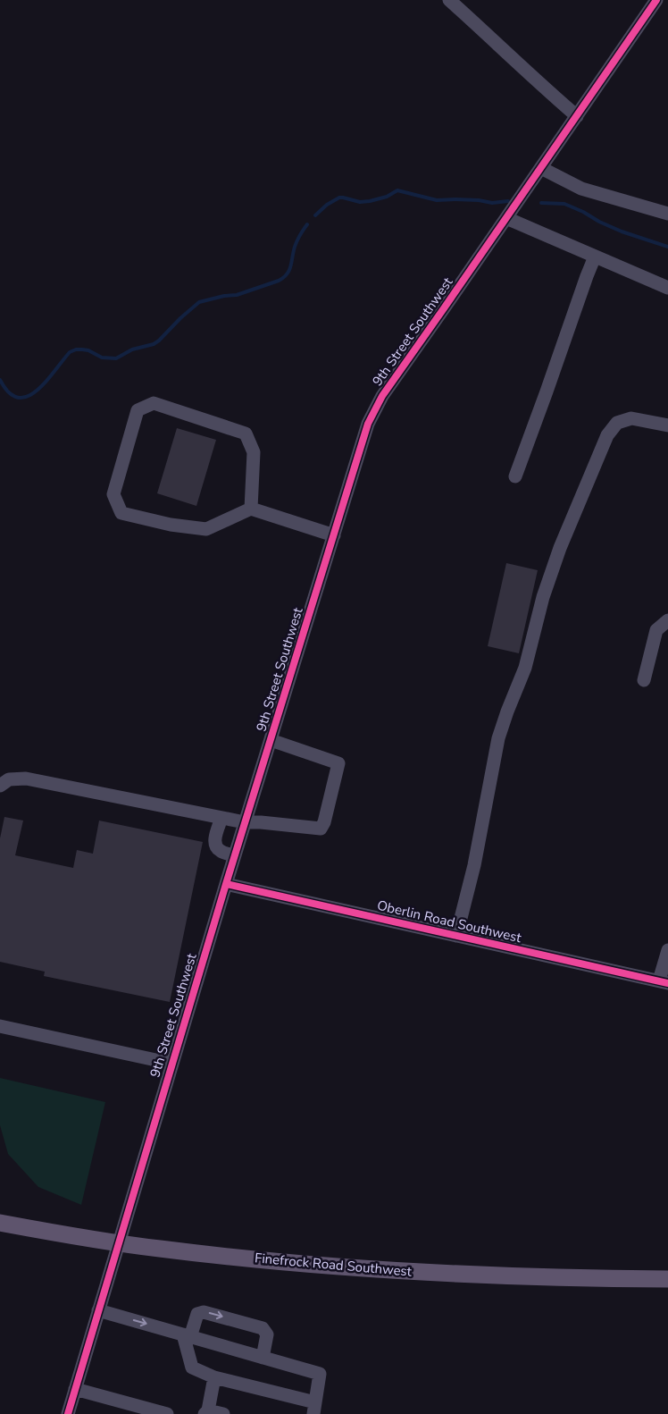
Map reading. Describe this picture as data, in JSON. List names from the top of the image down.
{
  "streets": {
    "main road": ["Finefrock Road Southwest"],
    "street": ["9th Street Southwest", "Oberlin Road Southwest"]
  },
  "crossings": [
    ["9th Street Southwest", "Oberlin Road Southwest"],
    ["9th Street Southwest", "Finefrock Road Southwest"]
  ]
}
